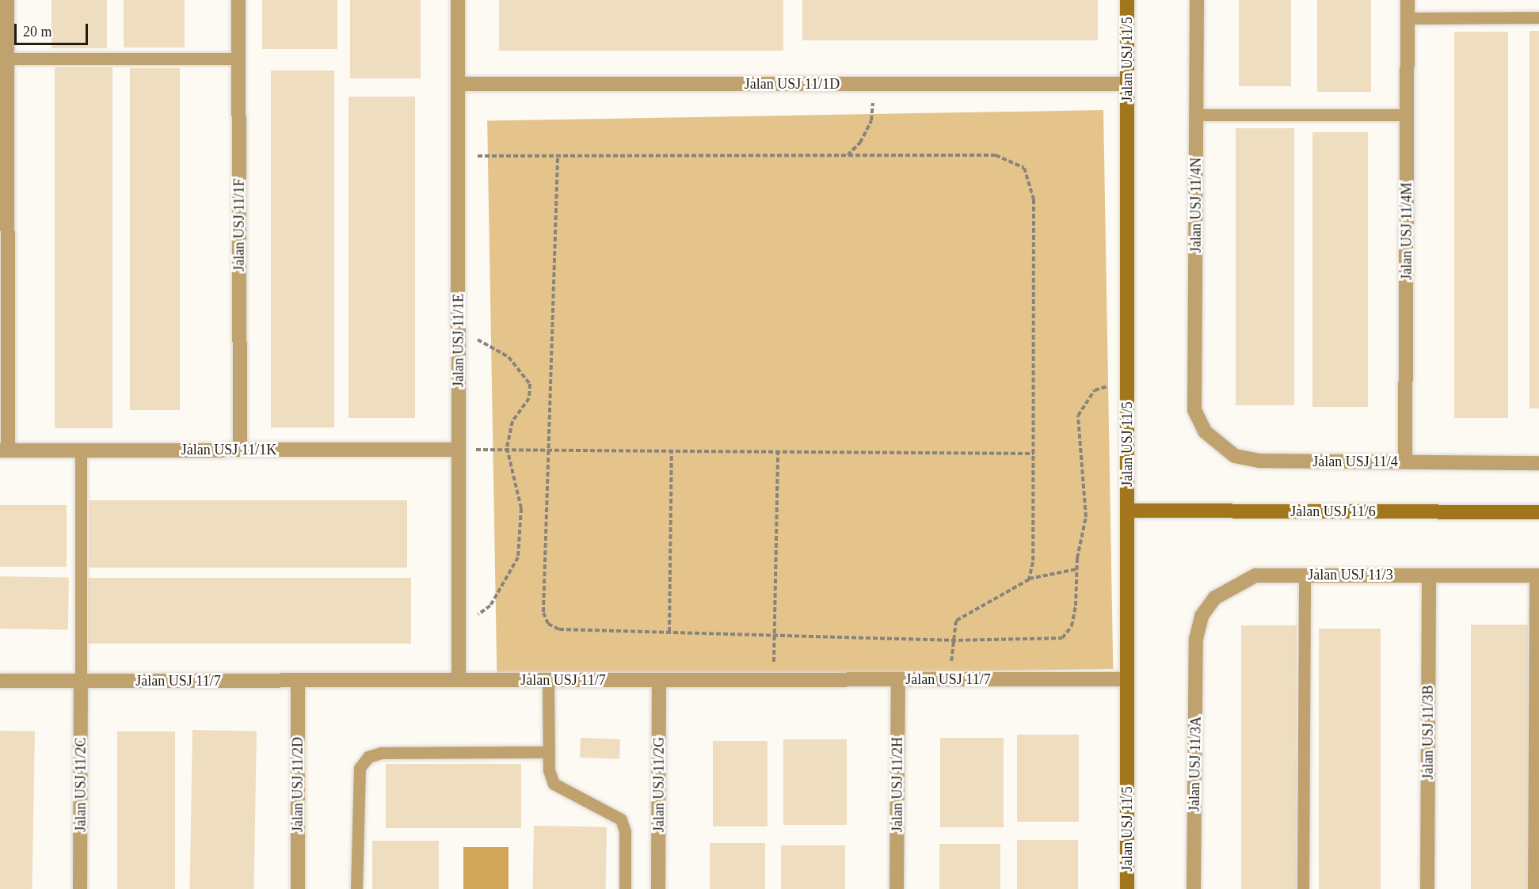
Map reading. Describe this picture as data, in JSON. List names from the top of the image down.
{
  "streets": {
    "street": [
      "Jalan USJ 11/5",
      "Jalan USJ 11/1D",
      "Jalan USJ 11/4N",
      "Jalan USJ 11/1F",
      "Jalan USJ 11/4M",
      "Jalan USJ 11/1E",
      "Jalan USJ 11/1K",
      "Jalan USJ 11/4",
      "Jalan USJ 11/6",
      "Jalan USJ 11/3",
      "Jalan USJ 11/7",
      "Jalan USJ 11/3B",
      "Jalan USJ 11/3A",
      "Jalan USJ 11/2C",
      "Jalan USJ 11/2D",
      "Jalan USJ 11/2G",
      "Jalan USJ 11/2H"
    ]
  },
  "crossings": [
    ["Jalan USJ 11/5", "Jalan USJ 11/1D"],
    ["Jalan USJ 11/5", "Jalan USJ 11/6"],
    ["Jalan USJ 11/5", "Jalan USJ 11/7"],
    ["Jalan USJ 11/1D", "Jalan USJ 11/1E"],
    ["Jalan USJ 11/4N", "Jalan USJ 11/4"],
    ["Jalan USJ 11/1F", "Jalan USJ 11/1K"],
    ["Jalan USJ 11/4M", "Jalan USJ 11/4"],
    ["Jalan USJ 11/1E", "Jalan USJ 11/1K"],
    ["Jalan USJ 11/1E", "Jalan USJ 11/7"],
    ["Jalan USJ 11/3", "Jalan USJ 11/3B"],
    ["Jalan USJ 11/3", "Jalan USJ 11/3A"],
    ["Jalan USJ 11/7", "Jalan USJ 11/2C"],
    ["Jalan USJ 11/7", "Jalan USJ 11/2D"],
    ["Jalan USJ 11/7", "Jalan USJ 11/2G"],
    ["Jalan USJ 11/7", "Jalan USJ 11/2H"]
  ],
  "scale_bar": "20 m"
}
